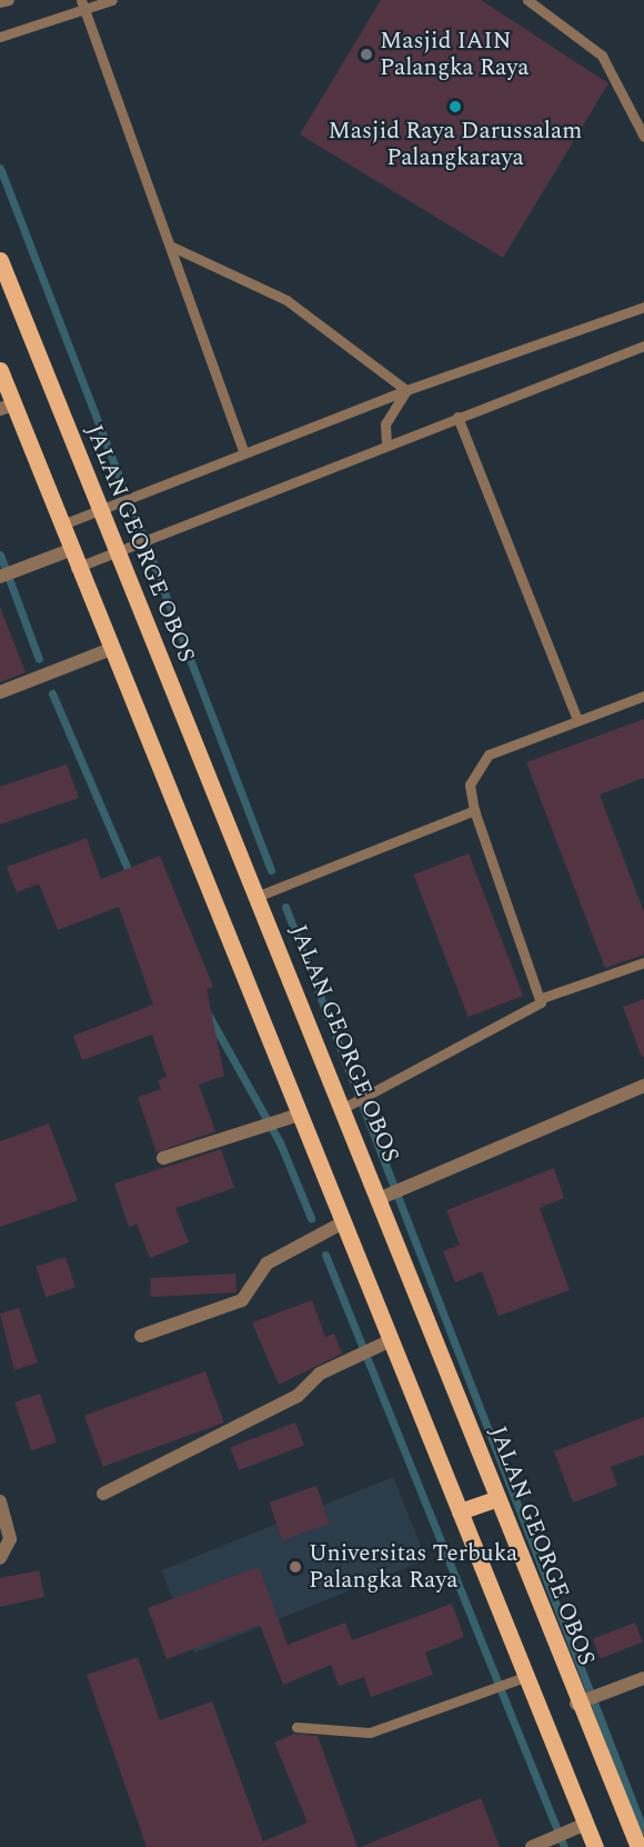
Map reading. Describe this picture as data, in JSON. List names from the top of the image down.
{
  "streets": {
    "main road": ["JALAN GEORGE OBOS"]
  },
  "places": ["Masjid IAIN Palangka Raya", "Masjid Raya Darussalam Palangkaraya", "Universitas Terbuka Palangka Raya"]
}
